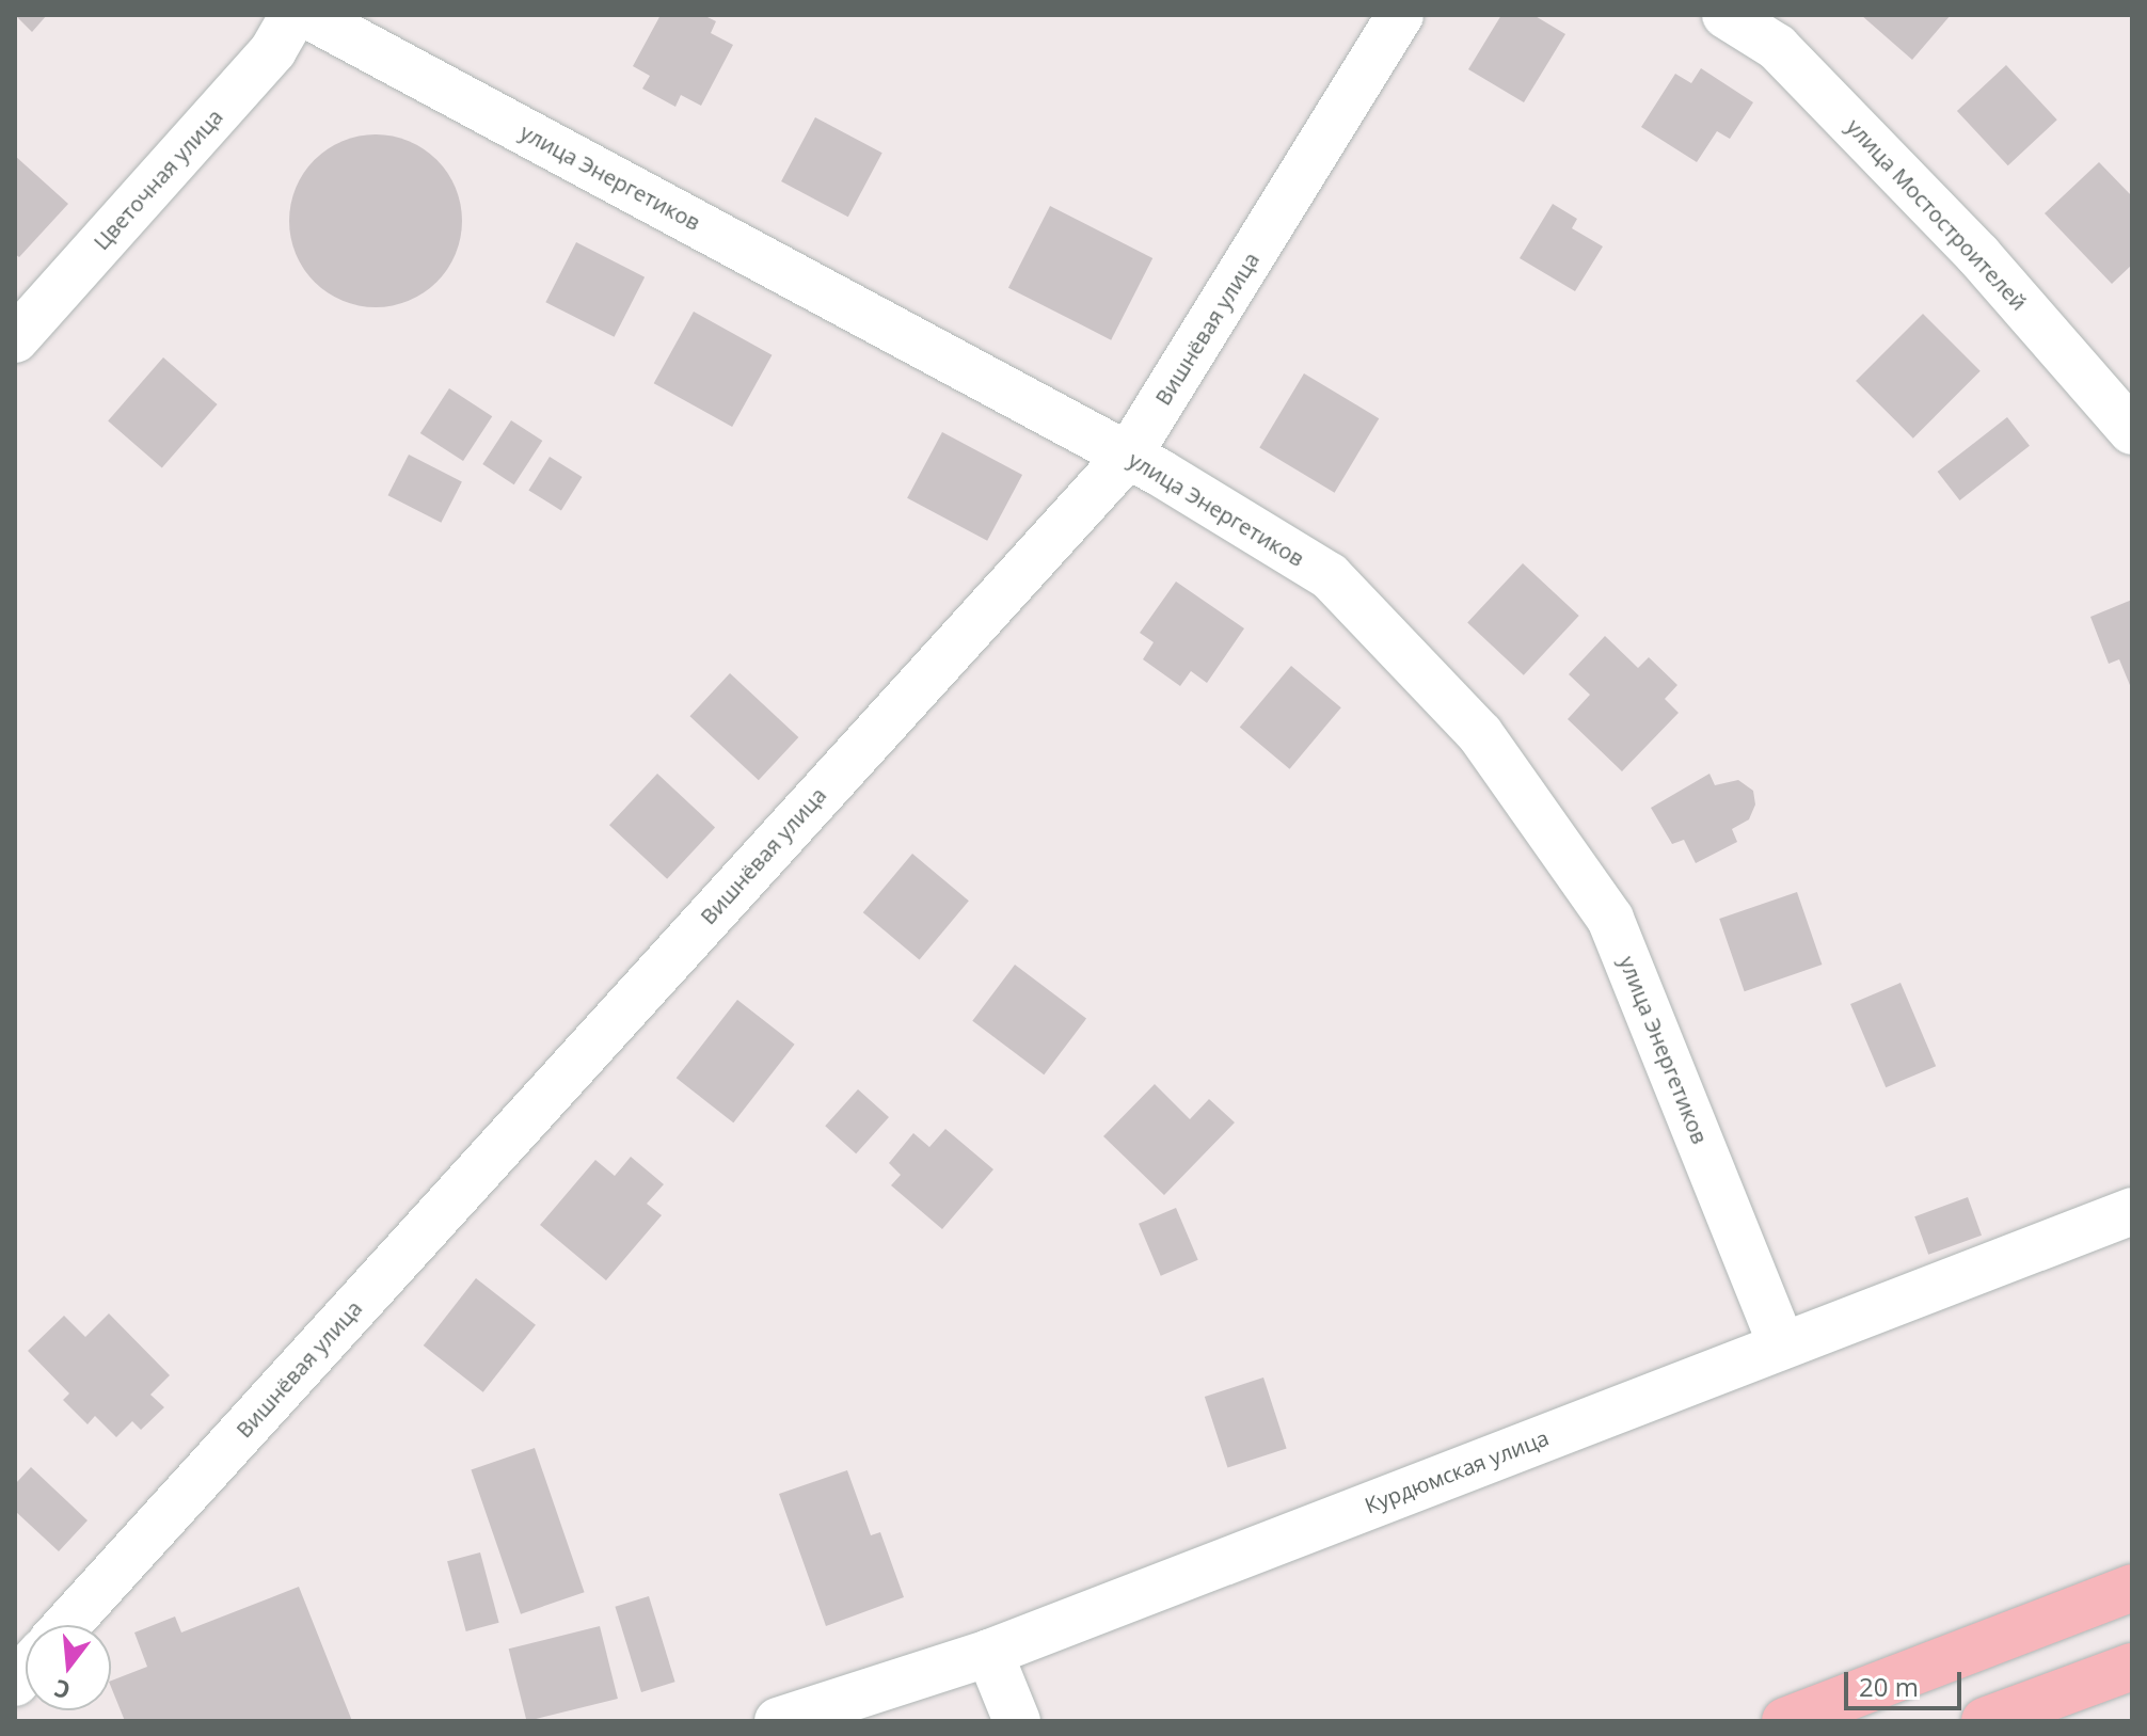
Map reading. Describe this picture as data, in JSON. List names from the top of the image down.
{
  "streets": {
    "street": [
      "улица Энергетиков",
      "Цветочная улица",
      "улица Мостостроителей",
      "Вишнёвая улица",
      "Курдюмская улица"
    ]
  },
  "crossings": [
    ["улица Энергетиков", "Вишнёвая улица"],
    ["улица Энергетиков", "Курдюмская улица"]
  ],
  "scale_bar": "20 m",
  "north": "bottom"
}
